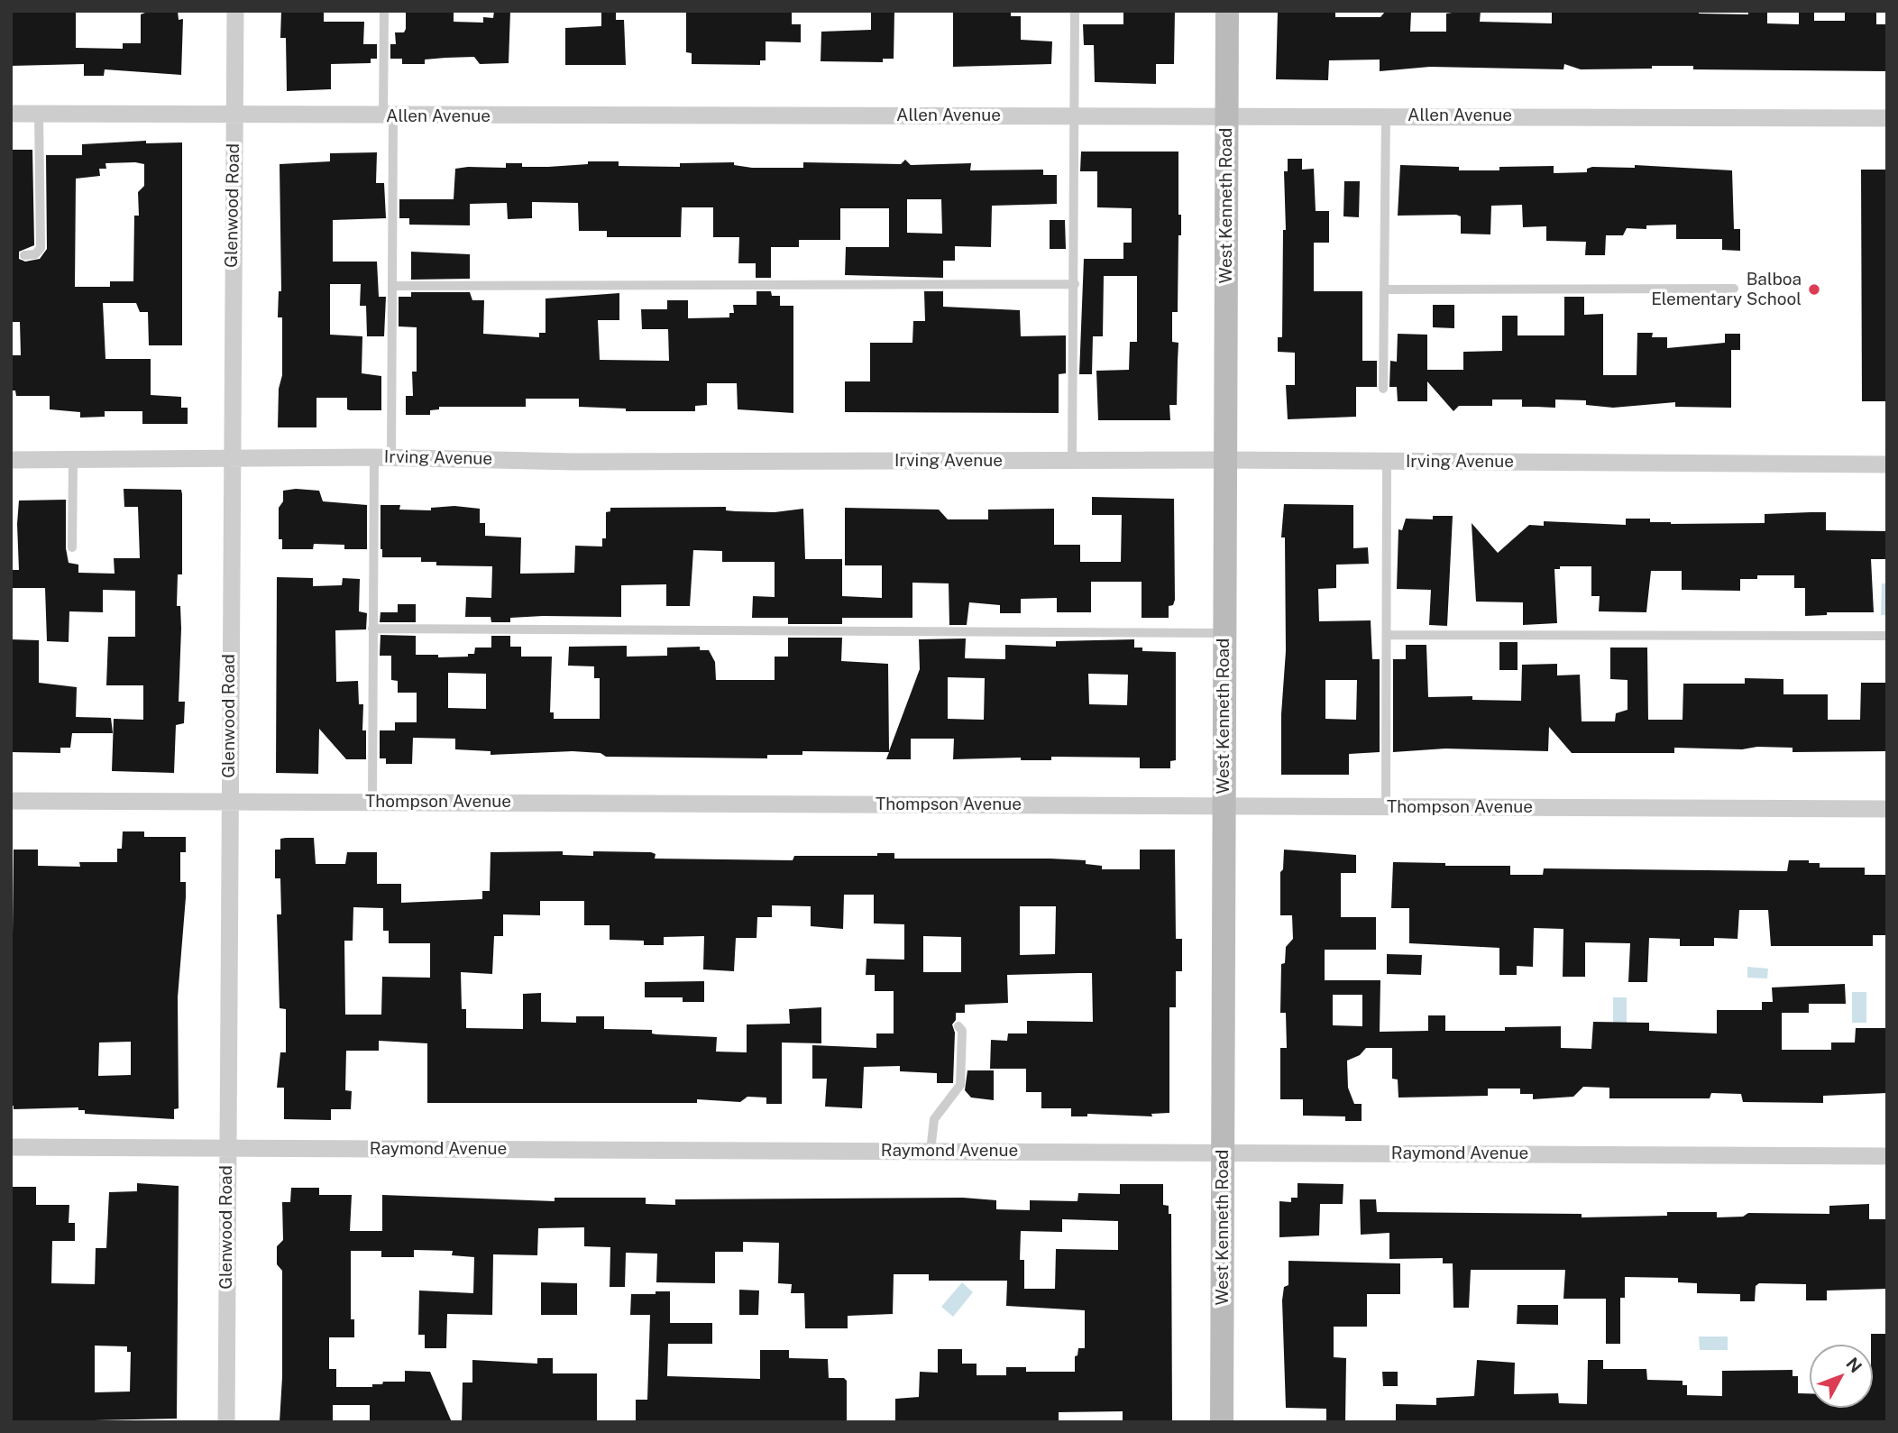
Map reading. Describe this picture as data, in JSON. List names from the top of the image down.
{
  "streets": {
    "street": [
      "Allen Avenue",
      "Glenwood Road",
      "West Kenneth Road",
      "Irving Avenue",
      "Thompson Avenue",
      "Raymond Avenue"
    ]
  },
  "crossings": [
    ["Allen Avenue", "Glenwood Road"],
    ["Allen Avenue", "West Kenneth Road"],
    ["Glenwood Road", "Irving Avenue"],
    ["Glenwood Road", "Thompson Avenue"],
    ["Glenwood Road", "Raymond Avenue"],
    ["West Kenneth Road", "Irving Avenue"],
    ["West Kenneth Road", "Thompson Avenue"],
    ["West Kenneth Road", "Raymond Avenue"]
  ],
  "places": ["Balboa Elementary School"],
  "north": "top right"
}
